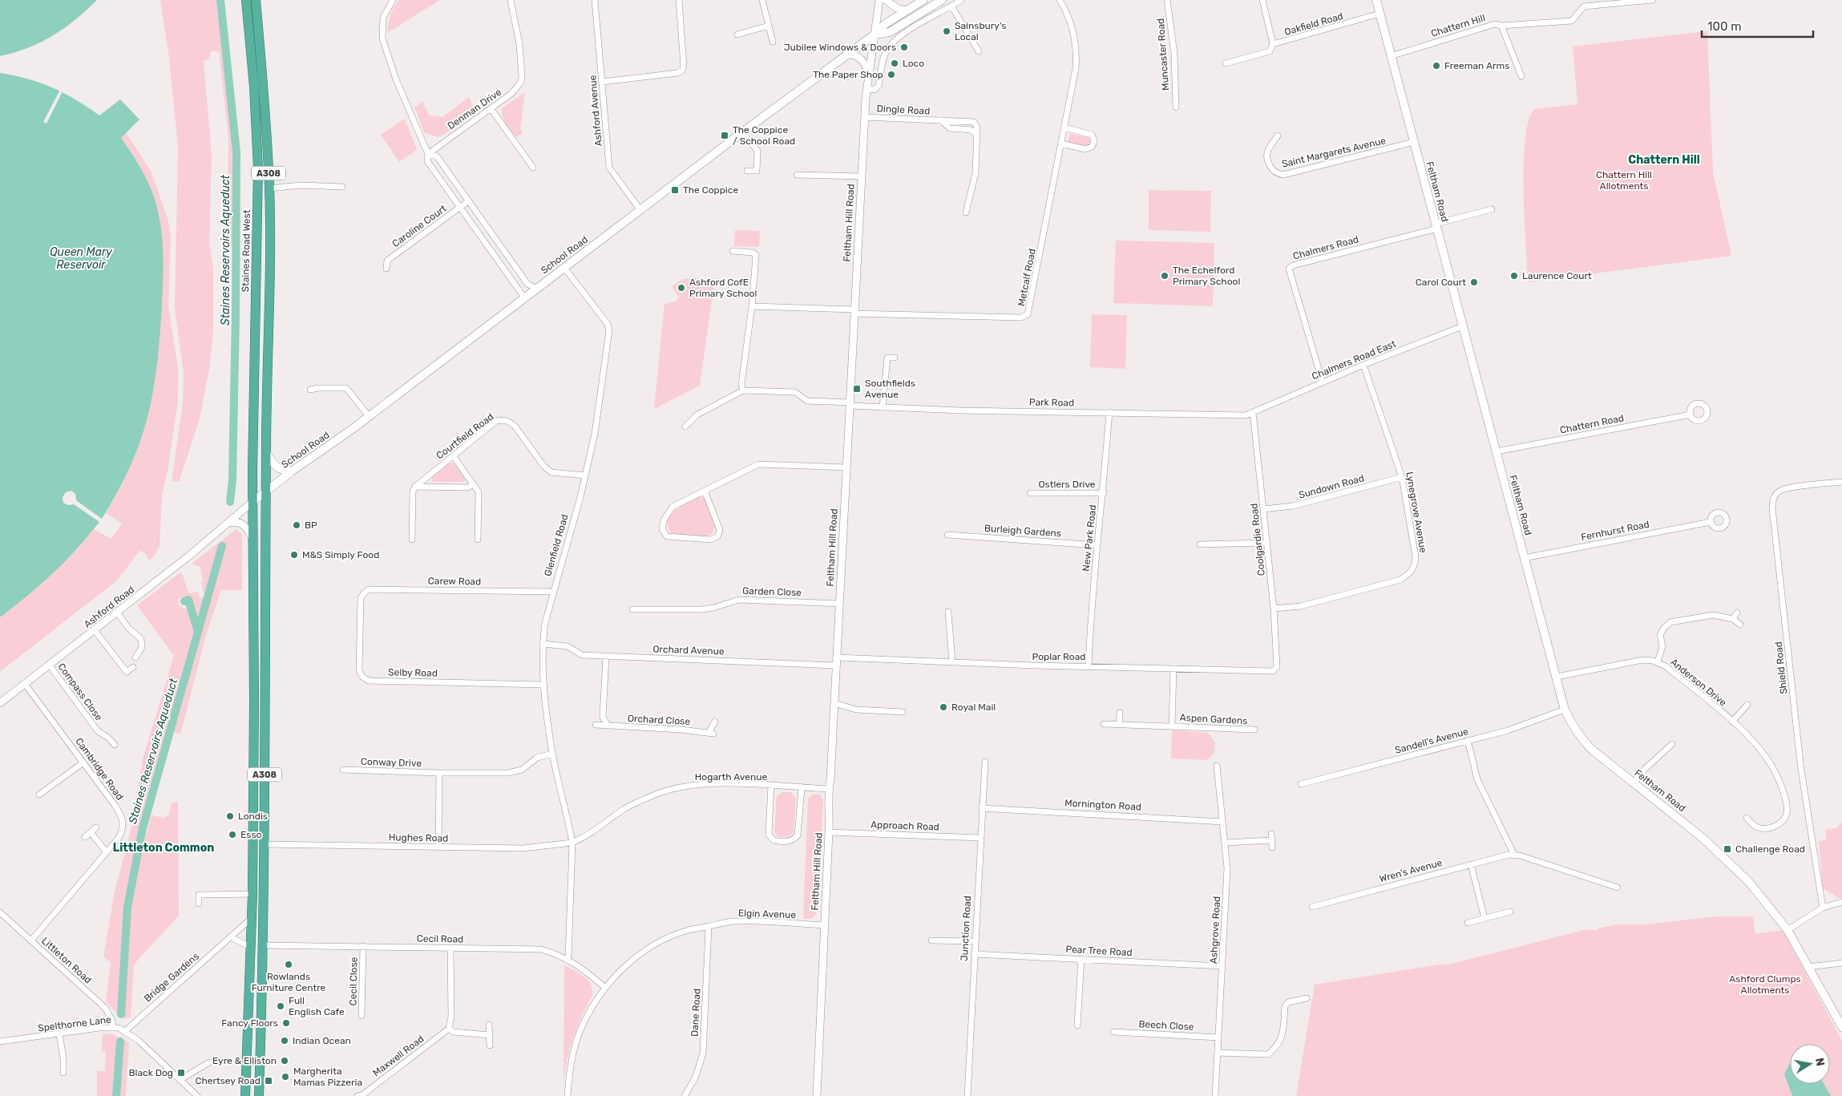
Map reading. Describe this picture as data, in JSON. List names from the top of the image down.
{
  "streets": {
    "highway": ["A308", "Staines Road West"],
    "main road": ["Feltham Road", "School Road"],
    "street": [
      "Oakfield Road",
      "Chattern Hill",
      "Muncaster Road",
      "Denman Drive",
      "Dingle Road",
      "Ashford Avenue",
      "Saint Margarets Avenue",
      "Feltham Hill Road",
      "Caroline Court",
      "Chalmers Road",
      "Metcalf Road",
      "Chalmers Road East",
      "Park Road",
      "Chattern Road",
      "Courtfield Road",
      "Ostlers Drive",
      "Sundown Road",
      "Lynegrove Avenue",
      "Burleigh Gardens",
      "Fernhurst Road",
      "New Park Road",
      "Coolgardie Road",
      "Glenfield Road",
      "Carew Road",
      "Garden Close",
      "Ashford Road",
      "Orchard Avenue",
      "Poplar Road",
      "Shield Road",
      "Selby Road",
      "Anderson Drive",
      "Compass Close",
      "Aspen Gardens",
      "Orchard Close",
      "Sandell's Avenue",
      "Conway Drive",
      "Cambridge Road",
      "Hogarth Avenue",
      "Mornington Road",
      "Approach Road",
      "Hughes Road",
      "Wren's Avenue",
      "Elgin Avenue",
      "Junction Road",
      "Ashgrove Road",
      "Cecil Road",
      "Pear Tree Road",
      "Littleton Road",
      "Bridge Gardens",
      "Cecil Close",
      "Dane Road",
      "Spelthorne Lane",
      "Beech Close",
      "Maxwell Road"
    ]
  },
  "crossings": [
    ["Oakfield Road", "Feltham Road"],
    ["Chattern Hill", "Feltham Road"],
    ["Dingle Road", "Feltham Hill Road"],
    ["Ashford Avenue", "School Road"],
    ["Saint Margarets Avenue", "Feltham Road"],
    ["A308", "Staines Road West"],
    ["A308", "School Road"],
    ["A308", "Ashford Road"],
    ["A308", "Hughes Road"],
    ["A308", "Cecil Road"],
    ["A308", "Bridge Gardens"],
    ["Feltham Road", "Chalmers Road"],
    ["Feltham Road", "Chalmers Road East"],
    ["Feltham Road", "Chattern Road"],
    ["Feltham Road", "Fernhurst Road"],
    ["Feltham Road", "Anderson Drive"],
    ["Feltham Road", "Sandell's Avenue"],
    ["Feltham Hill Road", "School Road"],
    ["Feltham Hill Road", "Metcalf Road"],
    ["Feltham Hill Road", "Park Road"],
    ["Feltham Hill Road", "Garden Close"],
    ["Feltham Hill Road", "Orchard Avenue"],
    ["Feltham Hill Road", "Poplar Road"],
    ["Feltham Hill Road", "Hogarth Avenue"],
    ["Feltham Hill Road", "Approach Road"],
    ["Feltham Hill Road", "Elgin Avenue"],
    ["Chalmers Road", "Chalmers Road East"],
    ["Staines Road West", "School Road"],
    ["Staines Road West", "Ashford Road"],
    ["School Road", "Glenfield Road"],
    ["School Road", "Ashford Road"],
    ["Chalmers Road East", "Park Road"],
    ["Chalmers Road East", "Lynegrove Avenue"],
    ["Chalmers Road East", "Coolgardie Road"],
    ["Park Road", "New Park Road"],
    ["Park Road", "Coolgardie Road"],
    ["Courtfield Road", "Glenfield Road"],
    ["Ostlers Drive", "New Park Road"],
    ["Sundown Road", "Lynegrove Avenue"],
    ["Sundown Road", "Coolgardie Road"],
    ["Lynegrove Avenue", "Coolgardie Road"],
    ["Burleigh Gardens", "New Park Road"],
    ["New Park Road", "Poplar Road"],
    ["Coolgardie Road", "Poplar Road"],
    ["Glenfield Road", "Carew Road"],
    ["Glenfield Road", "Orchard Avenue"],
    ["Glenfield Road", "Selby Road"],
    ["Glenfield Road", "Conway Drive"],
    ["Glenfield Road", "Hogarth Avenue"],
    ["Glenfield Road", "Hughes Road"],
    ["Carew Road", "Selby Road"],
    ["Ashford Road", "Compass Close"],
    ["Ashford Road", "Cambridge Road"],
    ["Poplar Road", "Aspen Gardens"],
    ["Cambridge Road", "Littleton Road"],
    ["Hogarth Avenue", "Hughes Road"],
    ["Mornington Road", "Junction Road"],
    ["Mornington Road", "Ashgrove Road"],
    ["Approach Road", "Junction Road"],
    ["Elgin Avenue", "Cecil Road"],
    ["Elgin Avenue", "Dane Road"],
    ["Junction Road", "Pear Tree Road"],
    ["Ashgrove Road", "Pear Tree Road"],
    ["Ashgrove Road", "Beech Close"],
    ["Cecil Road", "Cecil Close"],
    ["Littleton Road", "Spelthorne Lane"],
    ["Bridge Gardens", "Spelthorne Lane"]
  ],
  "districts": ["Chattern Hill", "Littleton Common"],
  "water": ["Staines Reservoirs Aqueduct", "Queen Mary Reservoir"],
  "parks": ["Chattern Hill Allotments", "Ashford Clumps Allotments"],
  "places": {
    "other": [
      "Sainsbury's Local",
      "Jubilee Windows & Doors",
      "Loco",
      "Freeman Arms",
      "The Paper Shop",
      "The Echelford Primary School",
      "Laurence Court",
      "Carol Court",
      "Ashford CofE Primary School",
      "BP",
      "M&S Simply Food",
      "Royal Mail",
      "Londis",
      "Esso",
      "Rowlands Furniture Centre",
      "Full English Cafe",
      "Fancy Floors",
      "Indian Ocean",
      "Eyre & Elliston",
      "Margherita Mamas Pizzeria"
    ],
    "transit": [
      "The Coppice / School Road",
      "The Coppice",
      "Southfields Avenue",
      "Challenge Road",
      "Black Dog",
      "Chertsey Road"
    ]
  },
  "scale_bar": "100 m",
  "north": "right"
}
